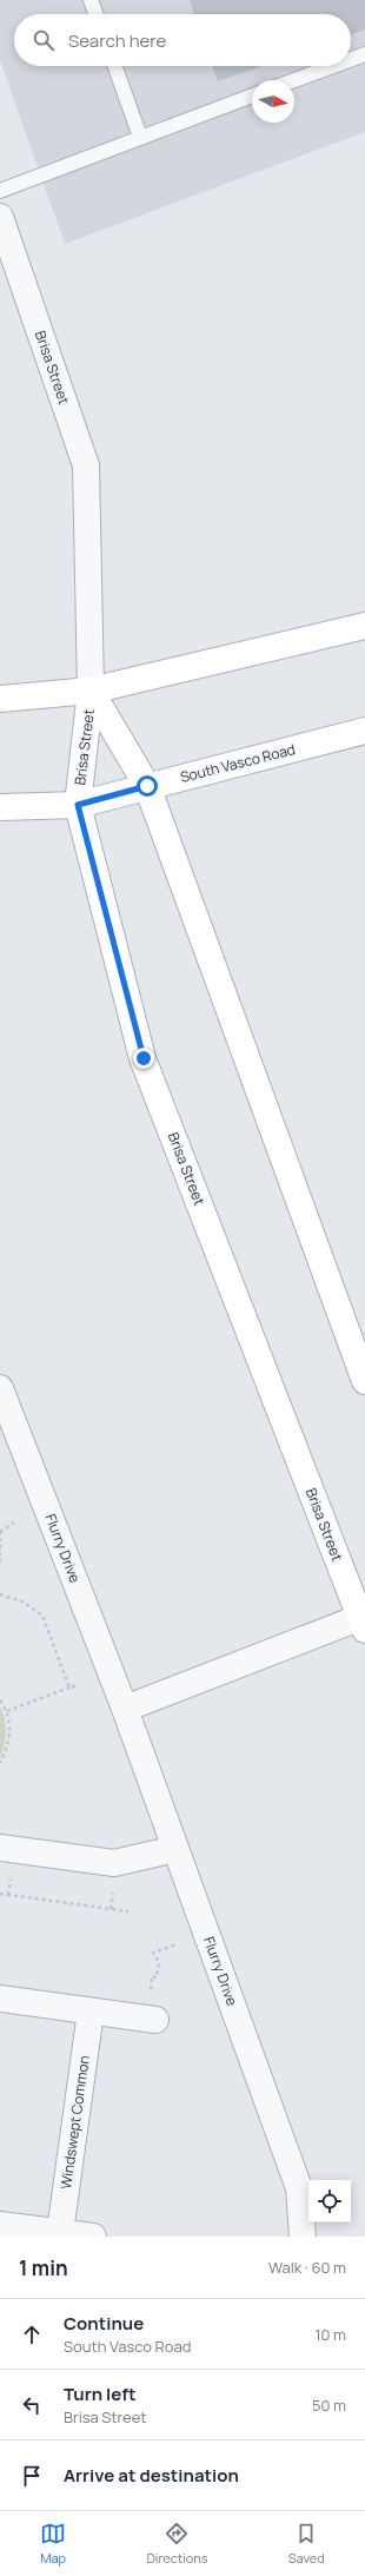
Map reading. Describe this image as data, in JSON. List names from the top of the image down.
{
  "streets": {
    "street": [
      "Brisa Street",
      "South Vasco Road",
      "Flurry Drive",
      "Windswept Common"
    ]
  },
  "crossings": [
    ["Brisa Street", "South Vasco Road"]
  ],
  "north": "right",
  "page": {
    "search": "Search here",
    "heading": ["1 min", "Walk · 60 m"],
    "list": [
      ["Continue", "South Vasco Road", "10 m"],
      ["Turn left", "Brisa Street", "50 m"],
      "Arrive at destination"
    ],
    "nav": ["Map", "Directions", "Saved"]
  }
}
